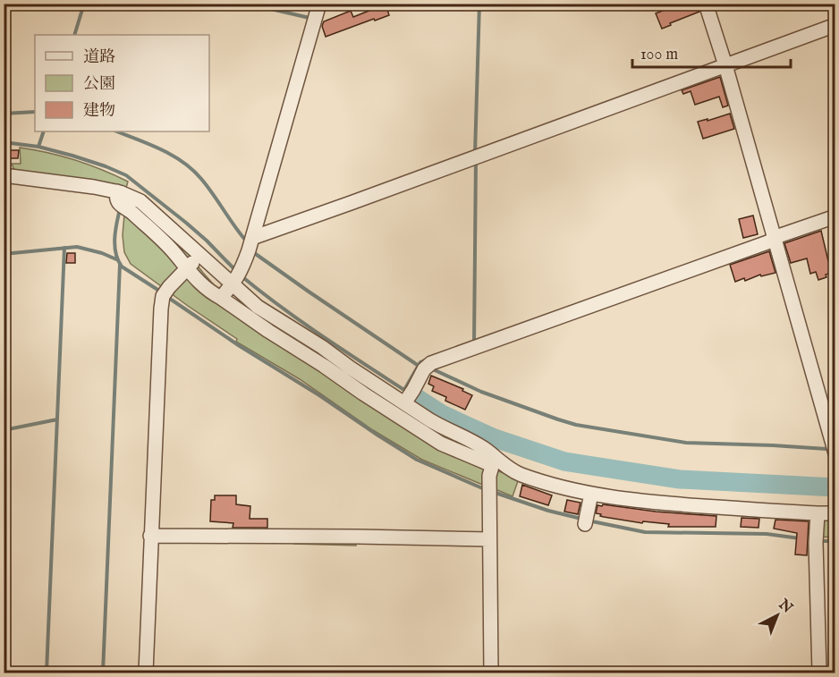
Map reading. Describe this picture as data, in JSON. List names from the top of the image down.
{
  "legend": ["道路", "公園", "建物"],
  "scale_bar": "100 m",
  "north": "top right"
}
